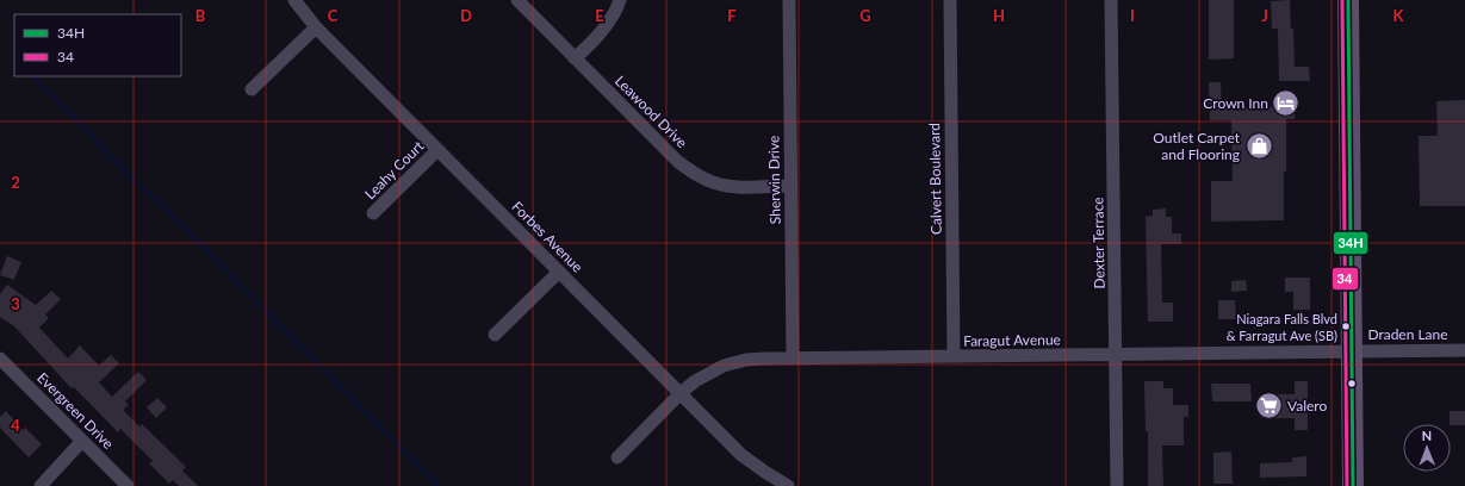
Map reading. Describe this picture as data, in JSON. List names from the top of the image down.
{
  "streets": {
    "street": [
      "Leawood Drive",
      "Leahy Court",
      "Calvert Boulevard",
      "Sherwin Drive",
      "Forbes Avenue",
      "Dexter Terrace",
      "Draden Lane",
      "Faragut Avenue",
      "Evergreen Drive"
    ]
  },
  "crossings": [
    ["Leawood Drive", "Sherwin Drive"],
    ["Leahy Court", "Forbes Avenue"],
    ["Calvert Boulevard", "Faragut Avenue"],
    ["Sherwin Drive", "Faragut Avenue"],
    ["Forbes Avenue", "Faragut Avenue"],
    ["Dexter Terrace", "Faragut Avenue"],
    ["Draden Lane", "Faragut Avenue"]
  ],
  "places": {
    "hotel": ["Crown Inn"],
    "shop": ["Outlet Carpet and Flooring"],
    "other": ["Niagara Falls Blvd & Farragut Ave (SB)"],
    "supermarket": ["Valero"]
  },
  "lines": ["transit line 34H", "transit line 34"],
  "legend": ["34H", "34"],
  "north": "top",
  "grid": {
    "columns": [
      "B",
      "C",
      "D",
      "E",
      "F",
      "G",
      "H",
      "I",
      "J",
      "K"
    ],
    "rows": ["2", "3", "4"]
  }
}
